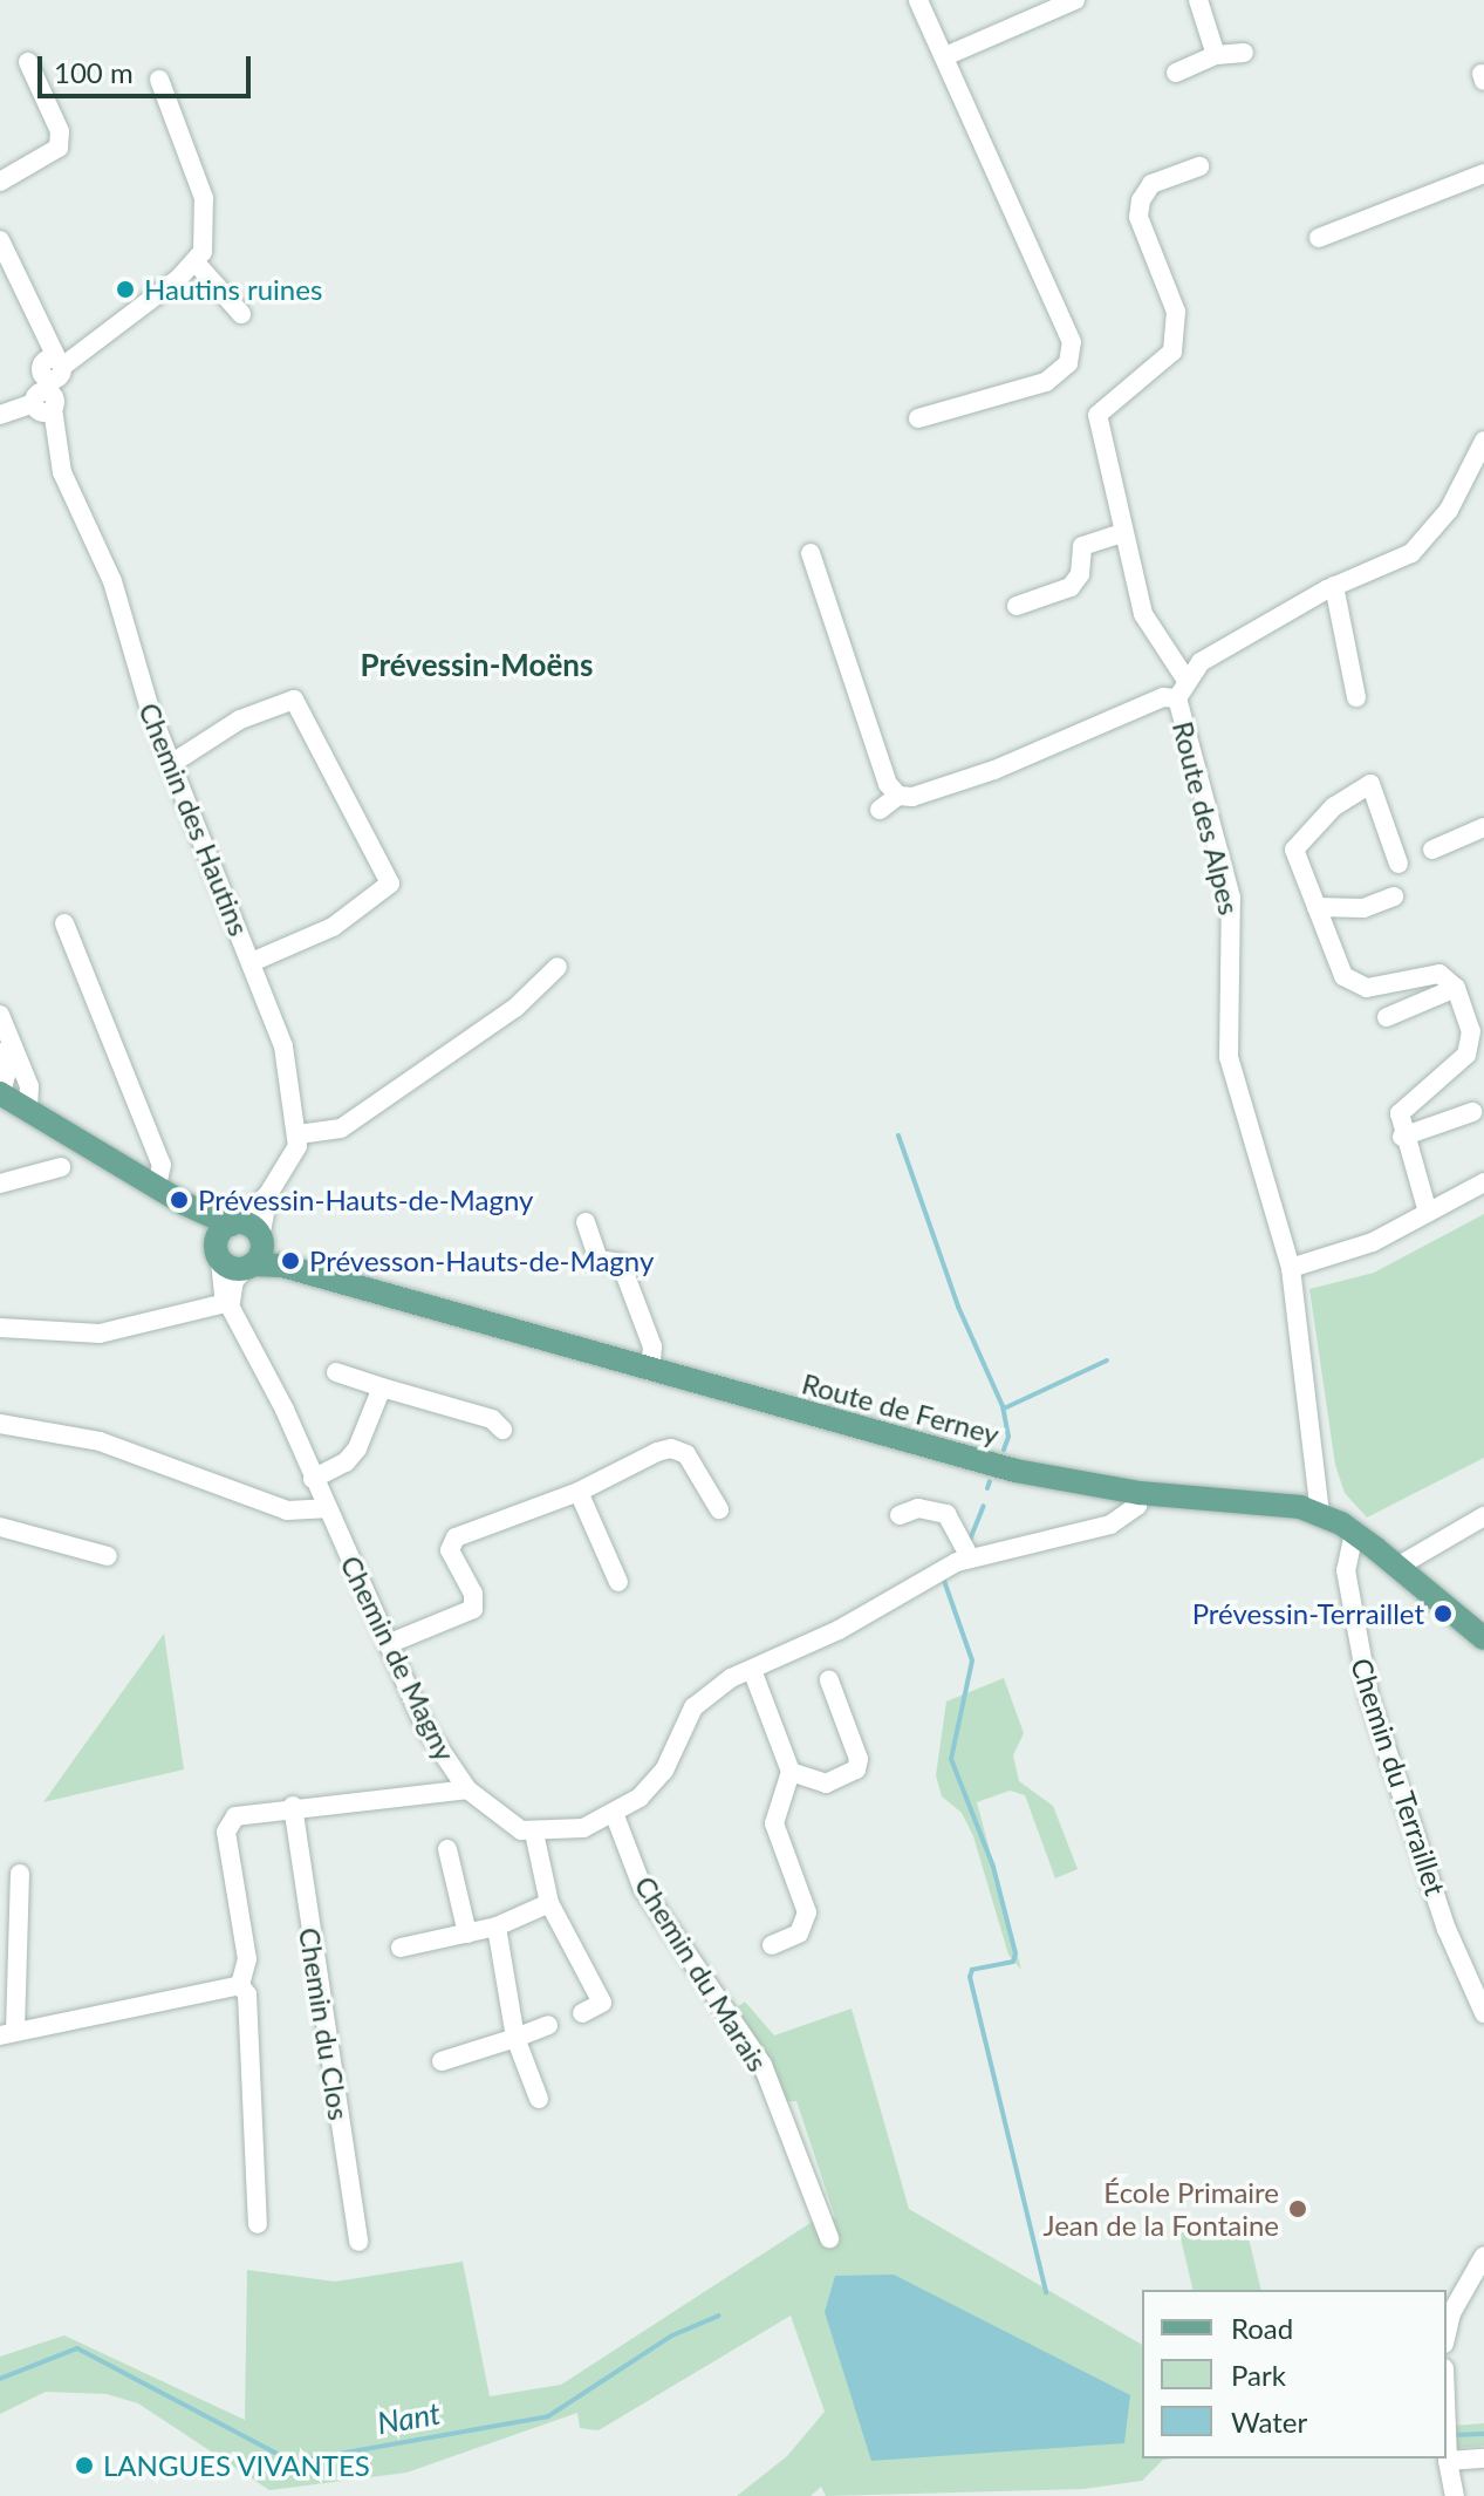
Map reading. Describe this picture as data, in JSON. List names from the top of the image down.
{
  "streets": {
    "main road": ["Route de Ferney"],
    "street": [
      "Route des Alpes",
      "Chemin des Hautins",
      "Chemin de Magny",
      "Chemin du Terraillet",
      "Chemin du Marais",
      "Chemin du Clos"
    ]
  },
  "crossings": [
    ["Route des Alpes", "Route de Ferney"],
    ["Route de Ferney", "Chemin de Magny"],
    ["Route de Ferney", "Chemin du Terraillet"]
  ],
  "districts": ["Prévessin-Moëns"],
  "water": ["Nant"],
  "places": [
    "Hautins ruines",
    "Prévessin-Hauts-de-Magny",
    "Prévesson-Hauts-de-Magny",
    "Prévessin-Terraillet",
    "École Primaire Jean de la Fontaine",
    "LANGUES VIVANTES"
  ],
  "legend": ["Road", "Park", "Water"],
  "scale_bar": "100 m"
}
